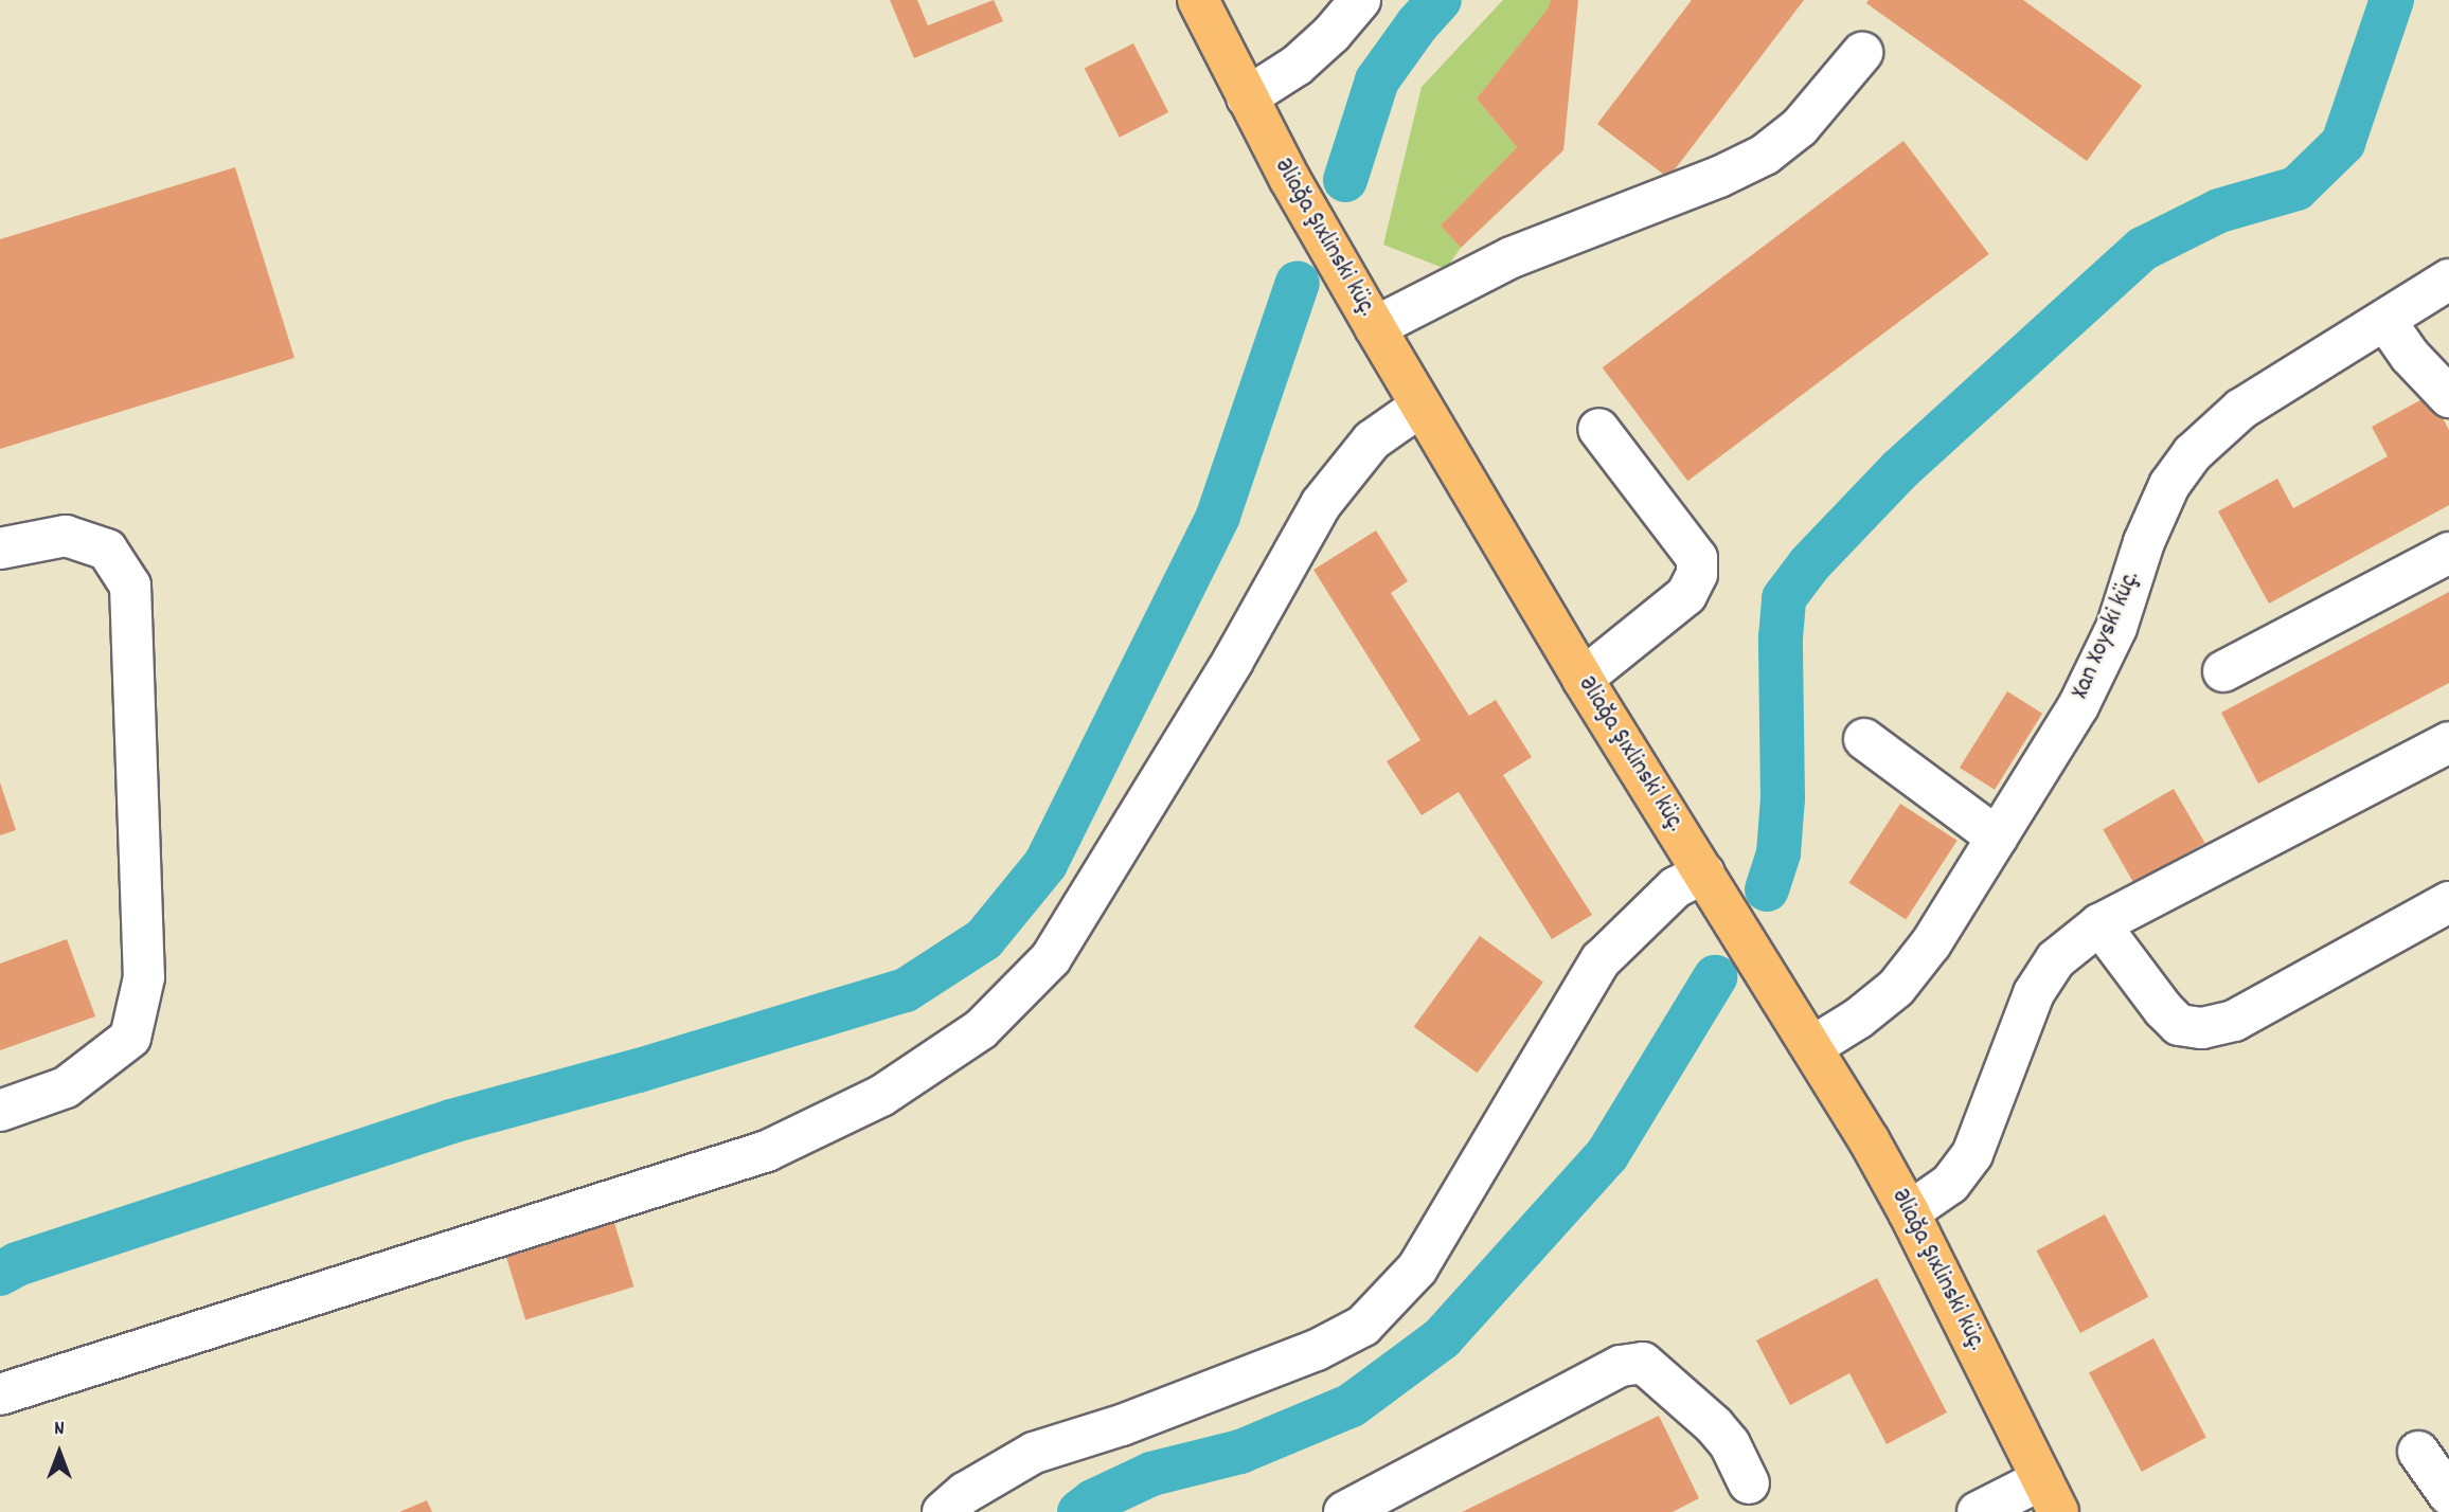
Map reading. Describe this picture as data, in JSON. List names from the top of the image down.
{
  "streets": {
    "main road": ["Əliağa Şıxlinski küç."],
    "street": ["Xan Xoyski küç."]
  },
  "crossings": [
    ["Əliağa Şıxlinski küç.", "Xan Xoyski küç."]
  ],
  "north": "top"
}
